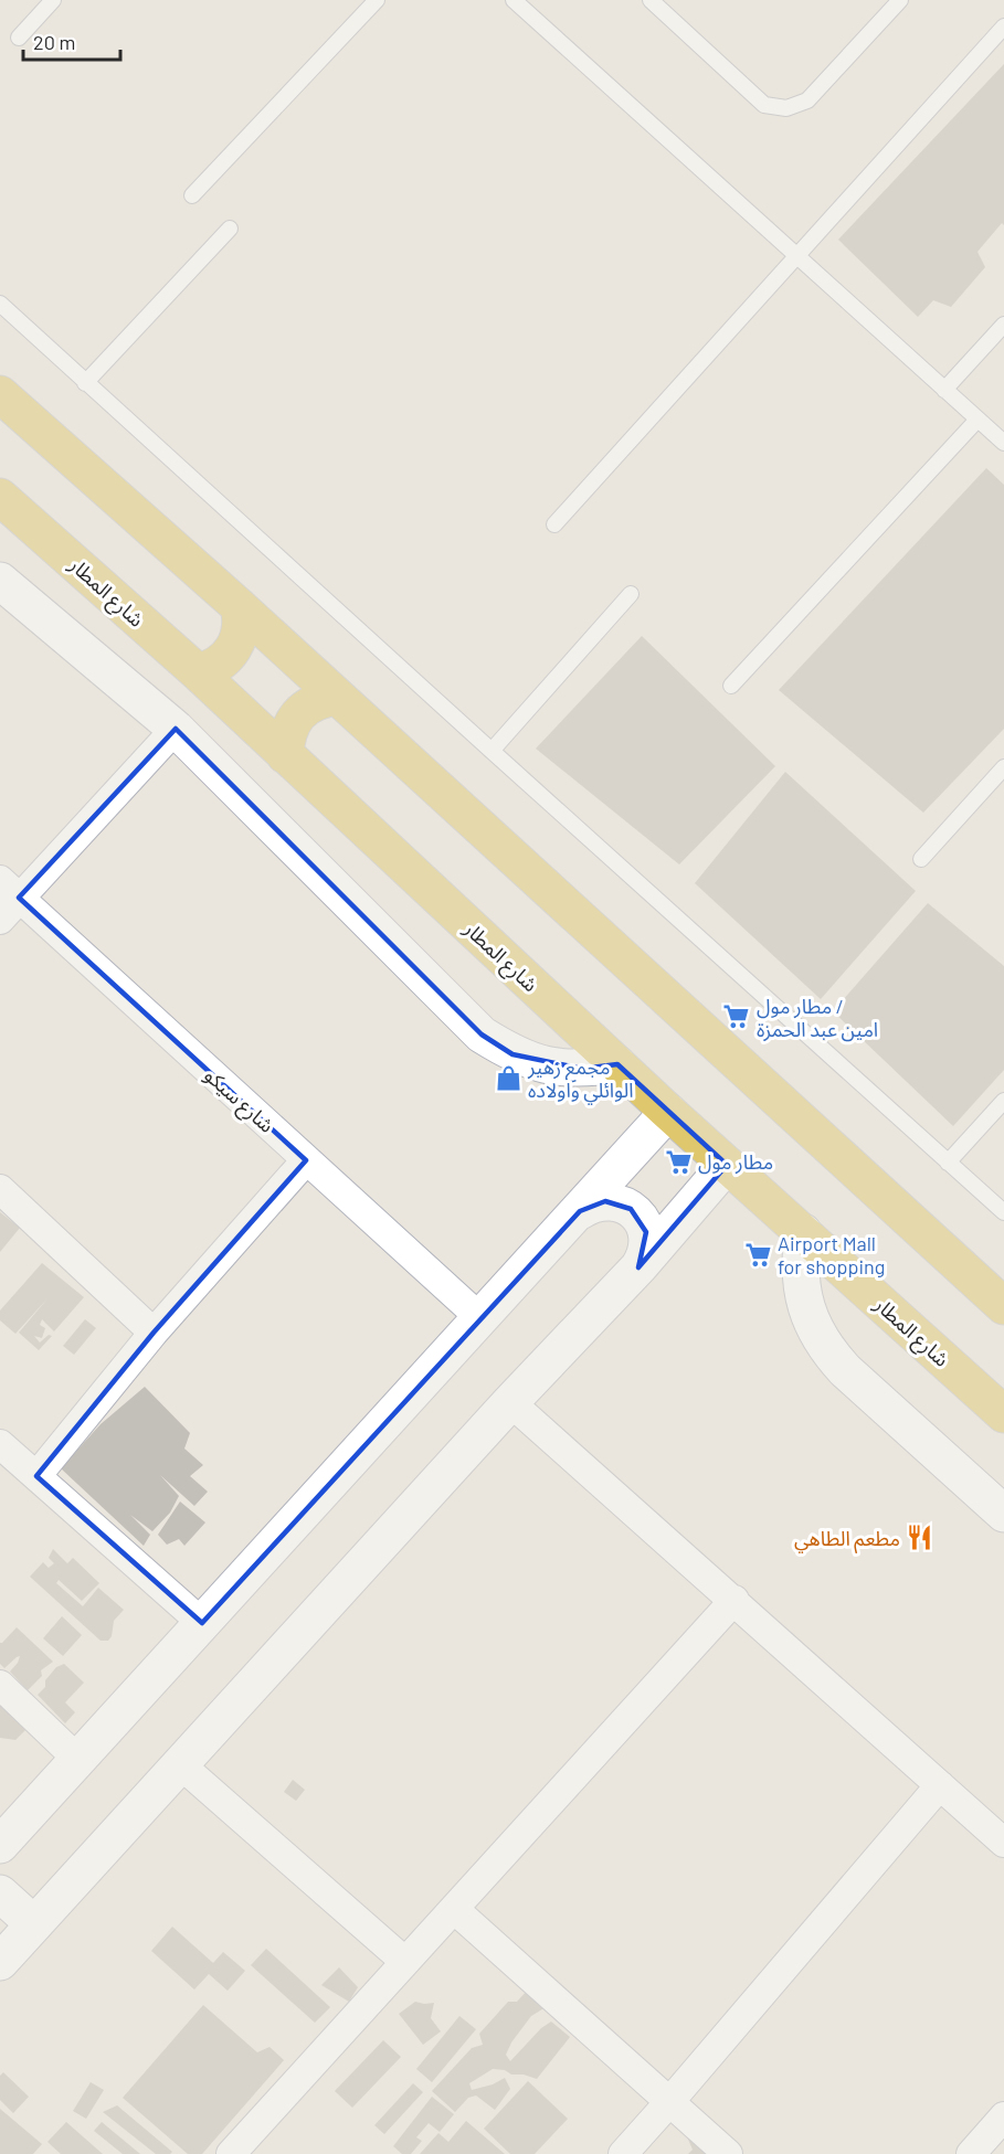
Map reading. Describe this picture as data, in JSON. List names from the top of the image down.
{
  "streets": {
    "main road": ["شارع المطار"],
    "street": ["شارع سيكو"]
  },
  "places": {
    "supermarket": ["مطار مول / امين عبد الحمزة", "مطار مول", "Airport Mall for shopping"],
    "shop": ["مجمع زهير الوائلي واولاده"],
    "restaurant": ["مطعم الطاهي"]
  },
  "scale_bar": "20 m"
}
